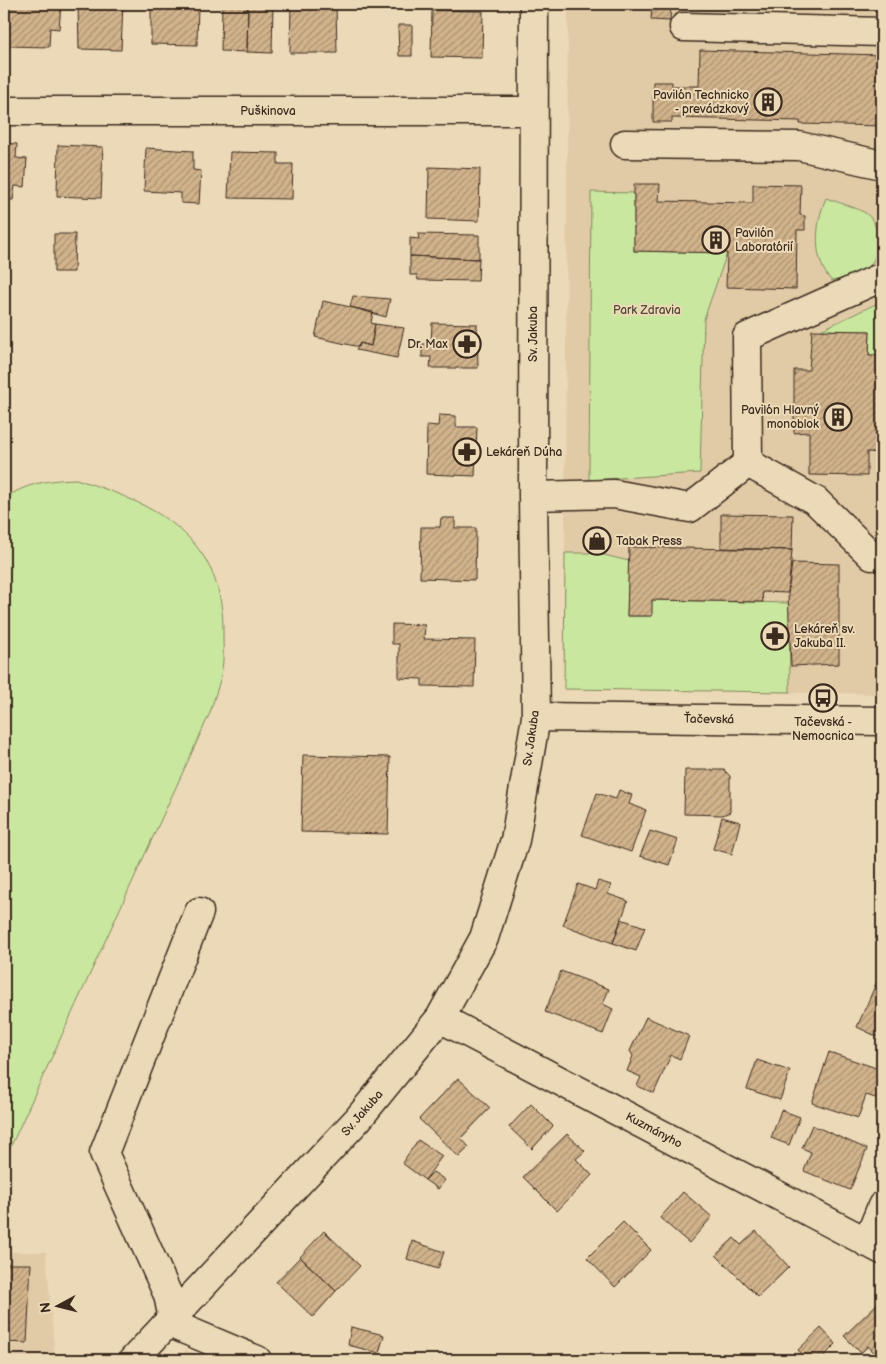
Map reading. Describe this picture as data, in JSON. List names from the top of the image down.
{
  "streets": {
    "street": [
      "Puškinova",
      "Sv. Jakuba",
      "Ťačevská",
      "Kuzmányho"
    ]
  },
  "crossings": [
    ["Puškinova", "Sv. Jakuba"],
    ["Sv. Jakuba", "Ťačevská"],
    ["Sv. Jakuba", "Kuzmányho"]
  ],
  "parks": ["Park Zdravia"],
  "places": {
    "building": ["Pavilón Technicko - prevádzkový", "Pavilón Laboratórií", "Pavilón Hlavný monoblok"],
    "pharmacy": ["Dr. Max", "Lekáreň Dúha", "Lekáreň sv. Jakuba II."],
    "shop": ["Tabak Press"],
    "bus stop": ["Tačevská - Nemocnica"]
  },
  "north": "left"
}
